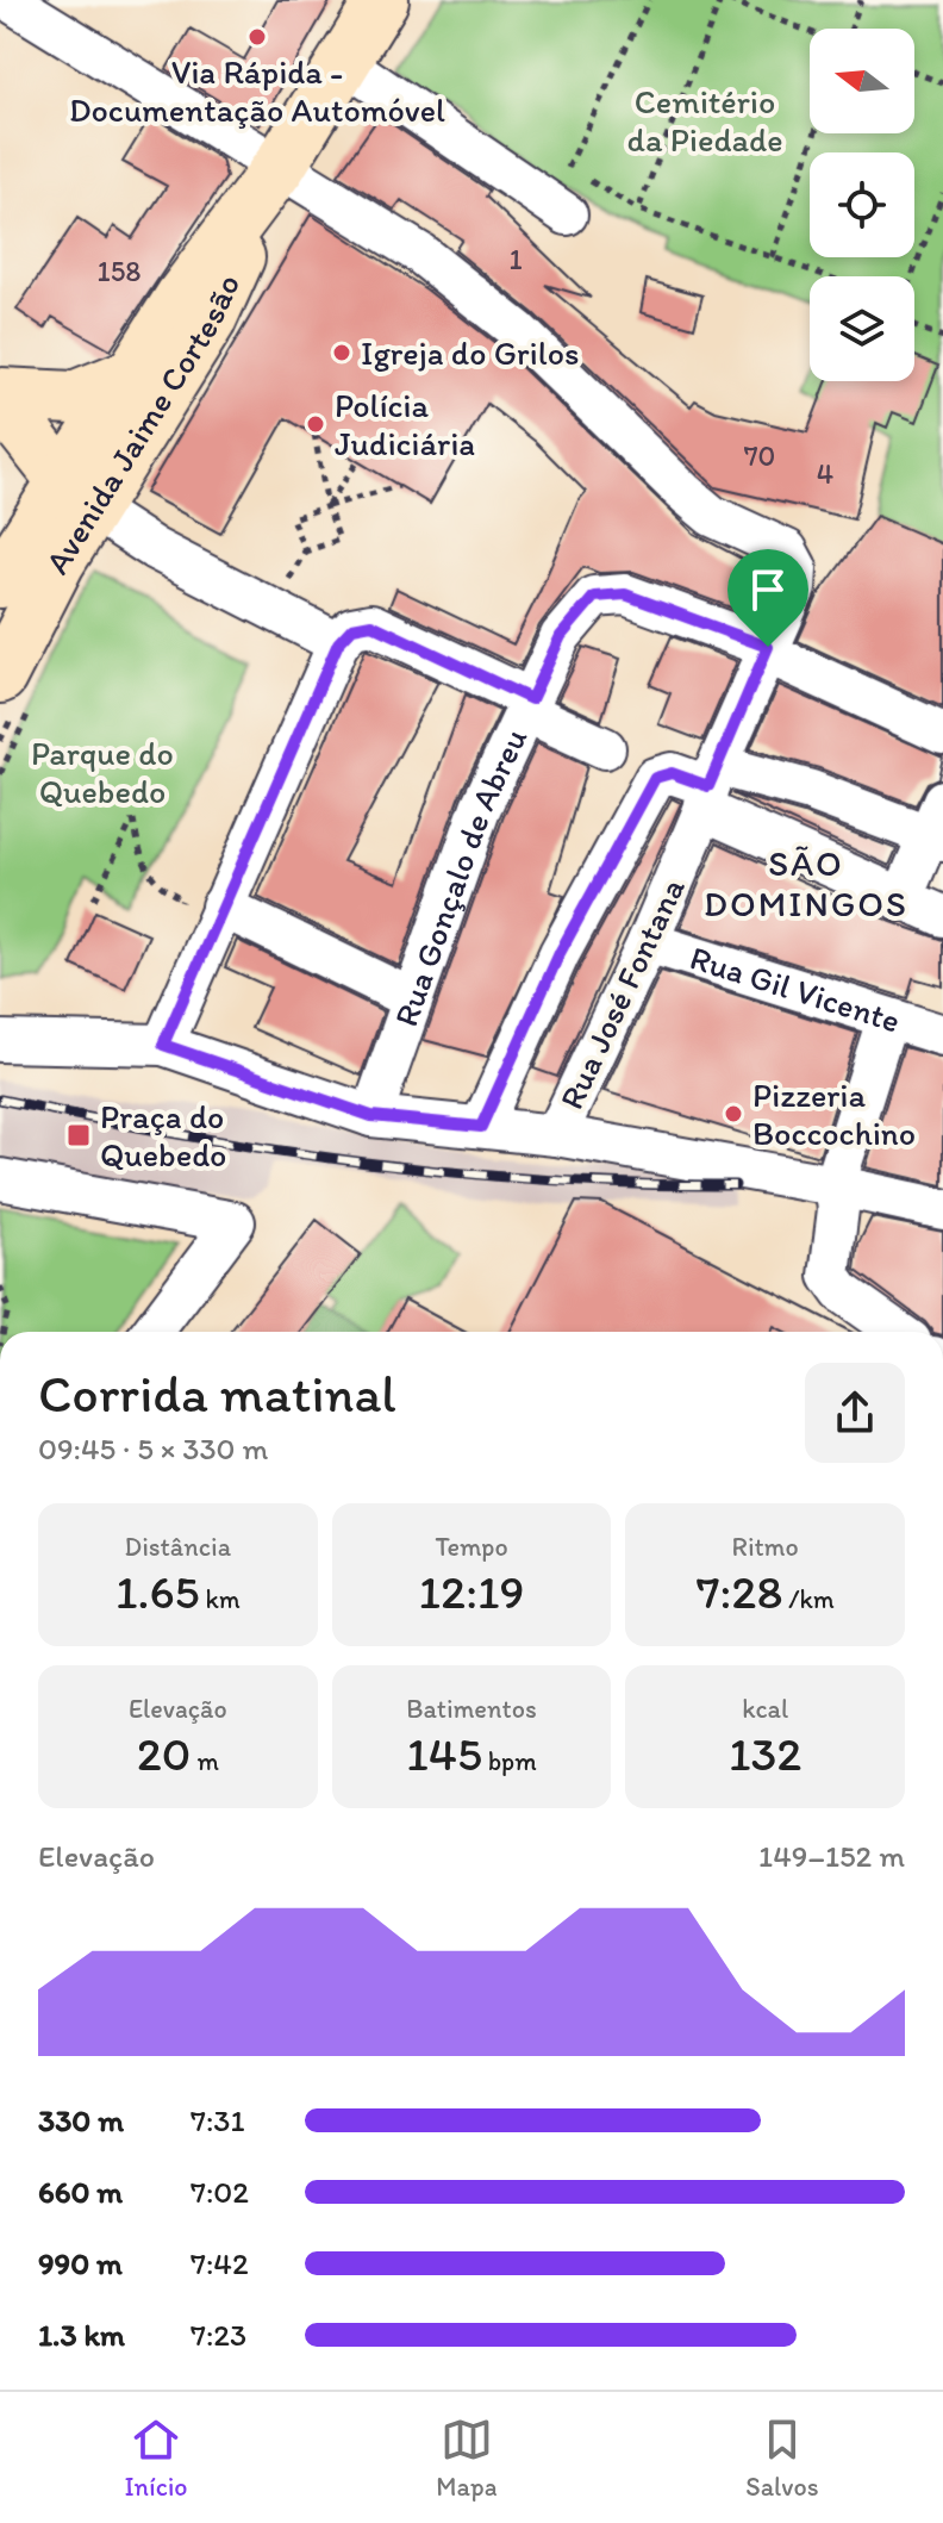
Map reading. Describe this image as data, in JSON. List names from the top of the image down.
{
  "streets": {
    "main road": ["Avenida Jaime Cortesão"],
    "street": ["Rua Gonçalo de Abreu", "Rua Gil Vicente", "Rua José Fontana"]
  },
  "crossings": [
    ["Avenida Jaime Cortesão", "Rua José Fontana"],
    ["Rua Gonçalo de Abreu", "Rua José Fontana"],
    ["Rua Gil Vicente", "Rua José Fontana"]
  ],
  "districts": ["SÃO DOMINGOS"],
  "parks": ["Cemitério da Piedade", "Parque do Quebedo"],
  "places": {
    "other": [
      "Via Rápida - Documentação Automóvel",
      "Igreja do Grilos",
      "Polícia Judiciária",
      "Pizzeria Boccochino"
    ],
    "transit": ["Praça do Quebedo"]
  },
  "house_numbers": [
    "1",
    "158",
    "70",
    "4"
  ],
  "north": "left",
  "page": {
    "heading": ["Corrida matinal", "09:45 · 5 × 330 m"],
    "stats": [
      ["Distância", "1.65 km"],
      ["Tempo", "12:19"],
      ["Ritmo", "7:28 /km"],
      ["Elevação", "20 m"],
      ["Batimentos", "145 bpm"],
      ["kcal", "132"]
    ],
    "chart": ["Elevação", "149–152 m"],
    "list": [
      {
        "name": "330 m",
        "note": "7:31"
      },
      {
        "name": "660 m",
        "note": "7:02"
      },
      {
        "name": "990 m",
        "note": "7:42"
      },
      {
        "name": "1.3 km",
        "note": "7:23"
      }
    ],
    "tabs": ["Início", "Mapa", "Salvos"]
  }
}
